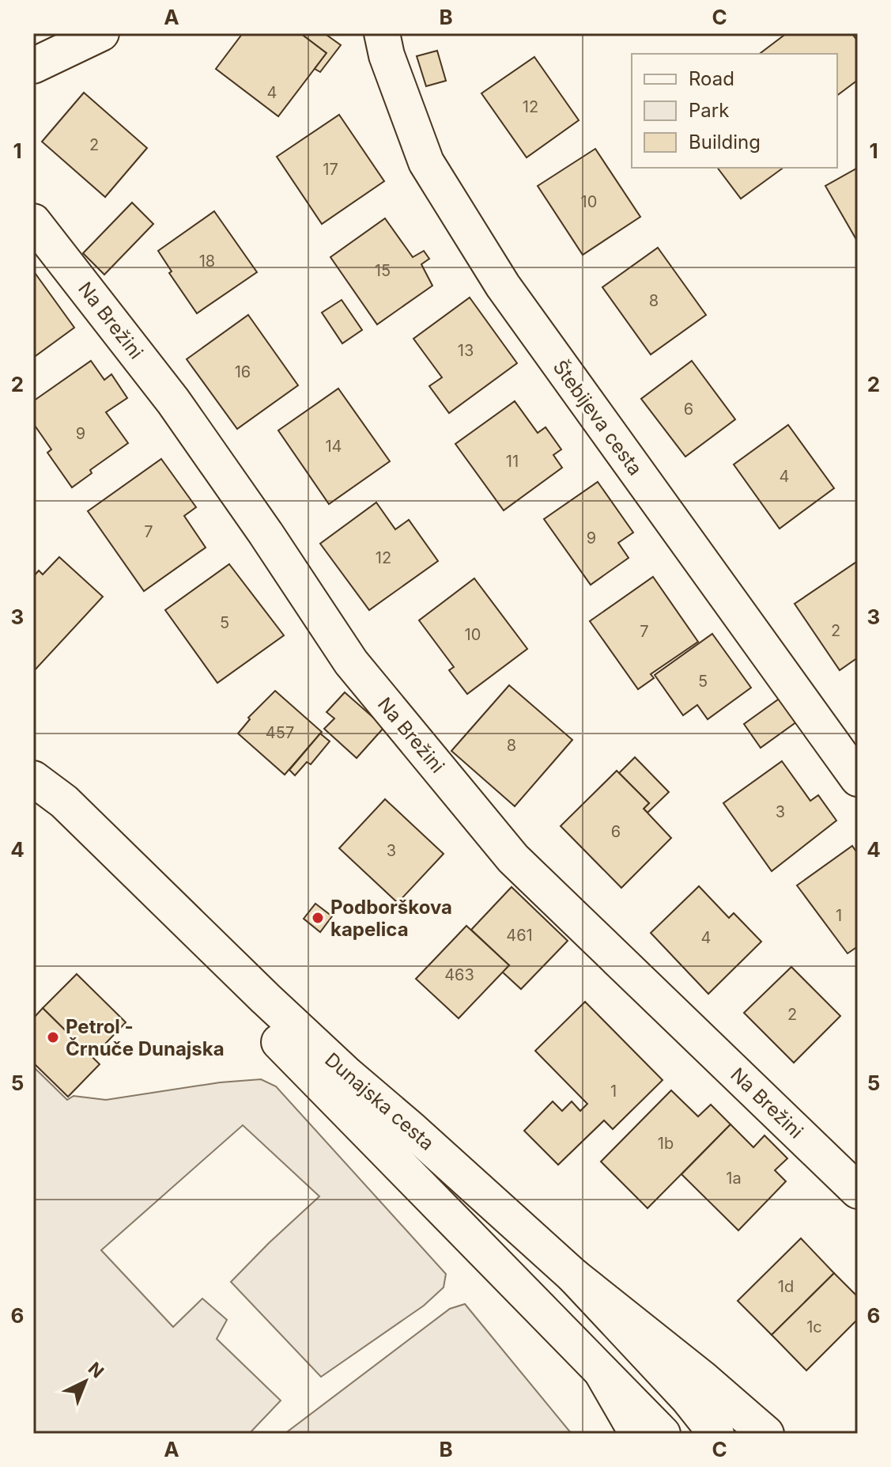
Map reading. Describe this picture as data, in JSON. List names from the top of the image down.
{
  "streets": {
    "street": ["Na Brežini", "Štebijeva cesta", "Dunajska cesta"]
  },
  "places": ["Podborškova kapelica", "Petrol - Črnuče Dunajska"],
  "house_numbers": [
    "4",
    "12",
    "2",
    "17",
    "10",
    "18",
    "15",
    "8",
    "13",
    "16",
    "6",
    "9",
    "14",
    "11",
    "4",
    "7",
    "9",
    "12",
    "5",
    "2",
    "7",
    "10",
    "5",
    "457",
    "8",
    "3",
    "6",
    "3",
    "1",
    "461",
    "4",
    "463",
    "2",
    "1",
    "1b",
    "1a",
    "1d",
    "1c"
  ],
  "legend": ["Road", "Park", "Building"],
  "north": "top right",
  "grid": {
    "columns": ["A", "B", "C"],
    "rows": [
      "1",
      "2",
      "3",
      "4",
      "5",
      "6"
    ]
  }
}
